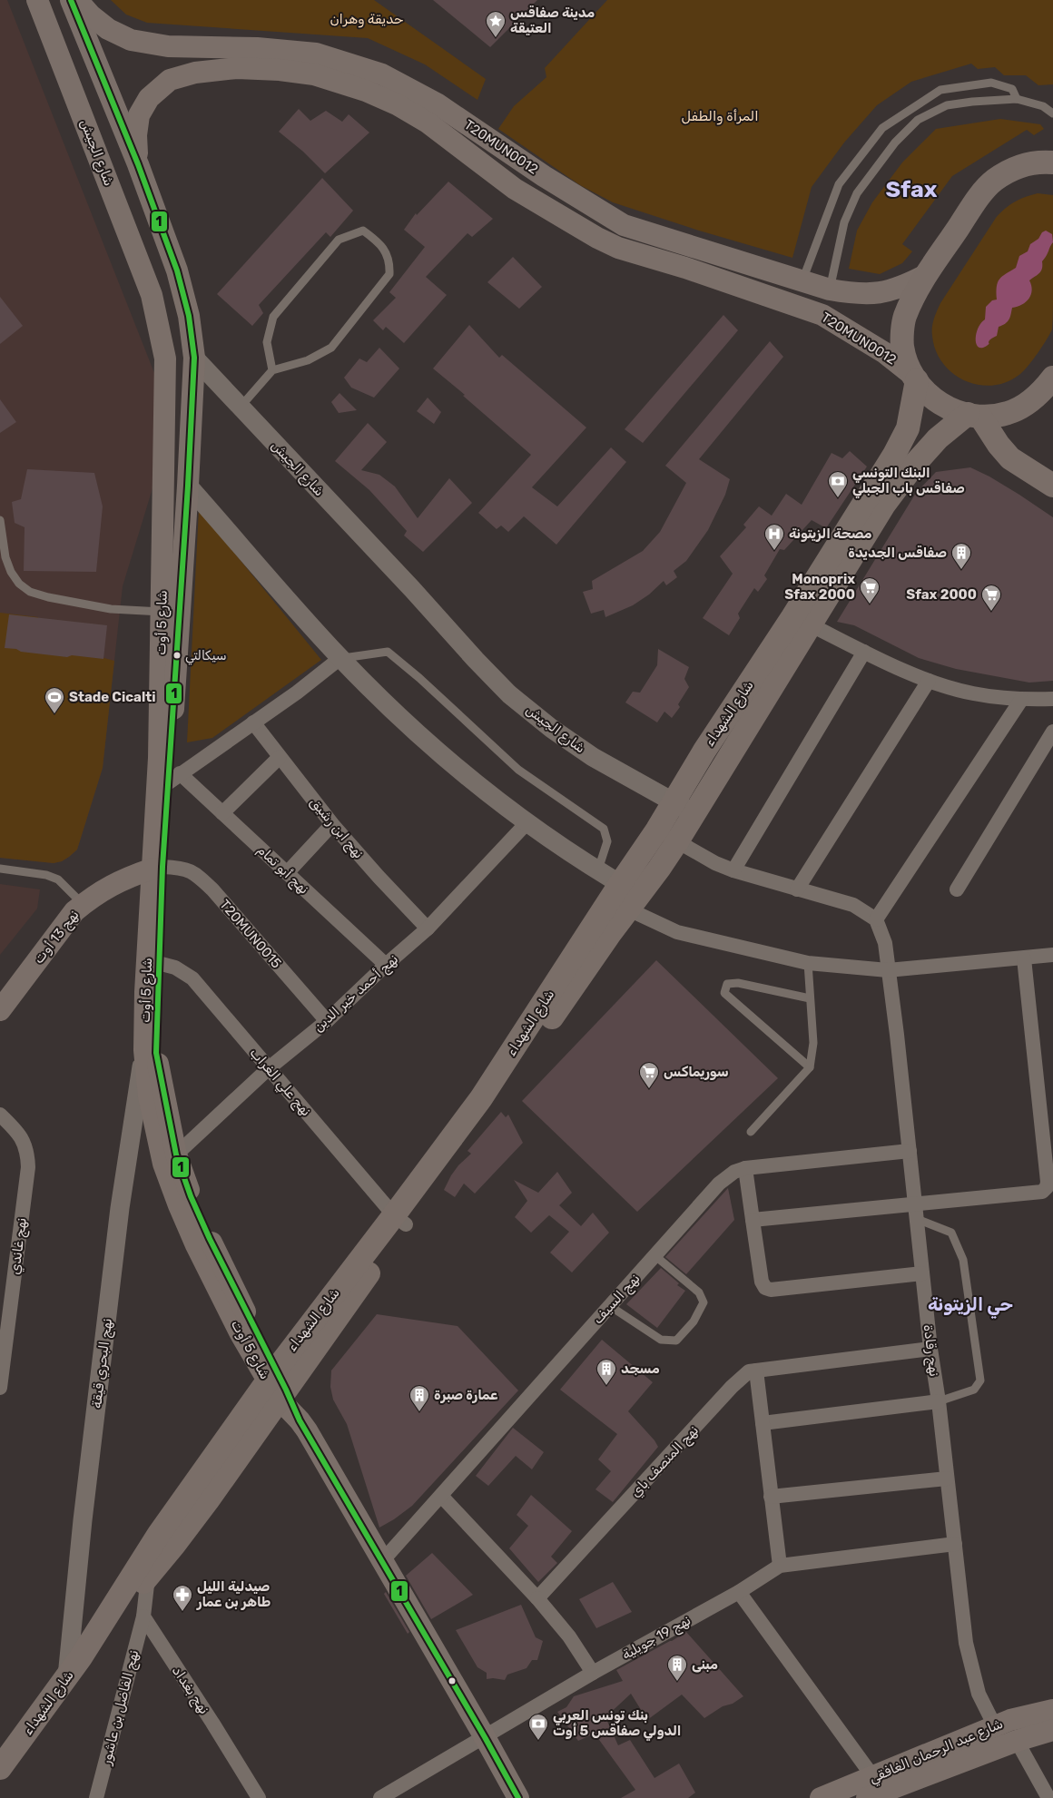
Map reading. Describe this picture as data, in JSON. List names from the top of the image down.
{
  "streets": {
    "main road": [
      "T20MUN0012",
      "شارع الجيش",
      "شارع 5 أوت",
      "شارع الشهداء",
      "نهج 13 أوت",
      "شارع عبد الرحمان الغافقي"
    ],
    "street": [
      "نهج ابن رشيق",
      "نهج أبو تمام",
      "T20MUN0015",
      "نهج أحمد خير الدين",
      "نهج علي الغراب",
      "نهج غاندي",
      "نهج السيف",
      "نهج رقادة",
      "نهج البحري قيقة",
      "نهج المنصف باي",
      "نهج 19 جويلية",
      "نهج بغداد",
      "نهج الفاضل بن عاشور"
    ]
  },
  "crossings": [
    ["T20MUN0012", "شارع الشهداء"],
    ["شارع الجيش", "شارع 5 أوت"],
    ["شارع الجيش", "شارع الشهداء"],
    ["شارع 5 أوت", "شارع الشهداء"],
    ["شارع 5 أوت", "نهج أبو تمام"],
    ["شارع 5 أوت", "T20MUN0015"],
    ["شارع 5 أوت", "نهج 13 أوت"],
    ["شارع 5 أوت", "نهج أحمد خير الدين"],
    ["شارع 5 أوت", "نهج علي الغراب"],
    ["شارع 5 أوت", "نهج السيف"],
    ["شارع 5 أوت", "نهج البحري قيقة"],
    ["شارع 5 أوت", "نهج 19 جويلية"],
    ["شارع الشهداء", "نهج علي الغراب"],
    ["شارع الشهداء", "نهج البحري قيقة"],
    ["نهج ابن رشيق", "نهج أحمد خير الدين"],
    ["نهج أبو تمام", "نهج أحمد خير الدين"],
    ["T20MUN0015", "نهج 13 أوت"],
    ["T20MUN0015", "نهج أحمد خير الدين"],
    ["نهج أحمد خير الدين", "نهج علي الغراب"],
    ["نهج السيف", "نهج رقادة"],
    ["نهج رقادة", "نهج 19 جويلية"],
    ["نهج رقادة", "شارع عبد الرحمان الغافقي"],
    ["نهج بغداد", "نهج الفاضل بن عاشور"]
  ],
  "districts": ["Sfax", "حي الزيتونة"],
  "parks": ["حديقة وهران", "المرأة والطفل"],
  "places": {
    "place": ["مدينة صفاقس العتيقة"],
    "bank": ["البنك التونسي صفاقس باب الجبلي", "بنك تونس العربي الدولي صفاقس 5 أوت"],
    "hospital": ["مصحة الزيتونة"],
    "building": [
      "صفاقس الجديدة",
      "مسجد",
      "عمارة صبرة",
      "مبنى"
    ],
    "supermarket": ["Monoprix Sfax 2000", "Sfax 2000", "سوريماكس"],
    "other": ["سيكالتي"],
    "sports": ["Stade Cicalti"],
    "pharmacy": ["صيدلية الليل طاهر بن عمار"]
  },
  "lines": ["transit line 1"]
}
